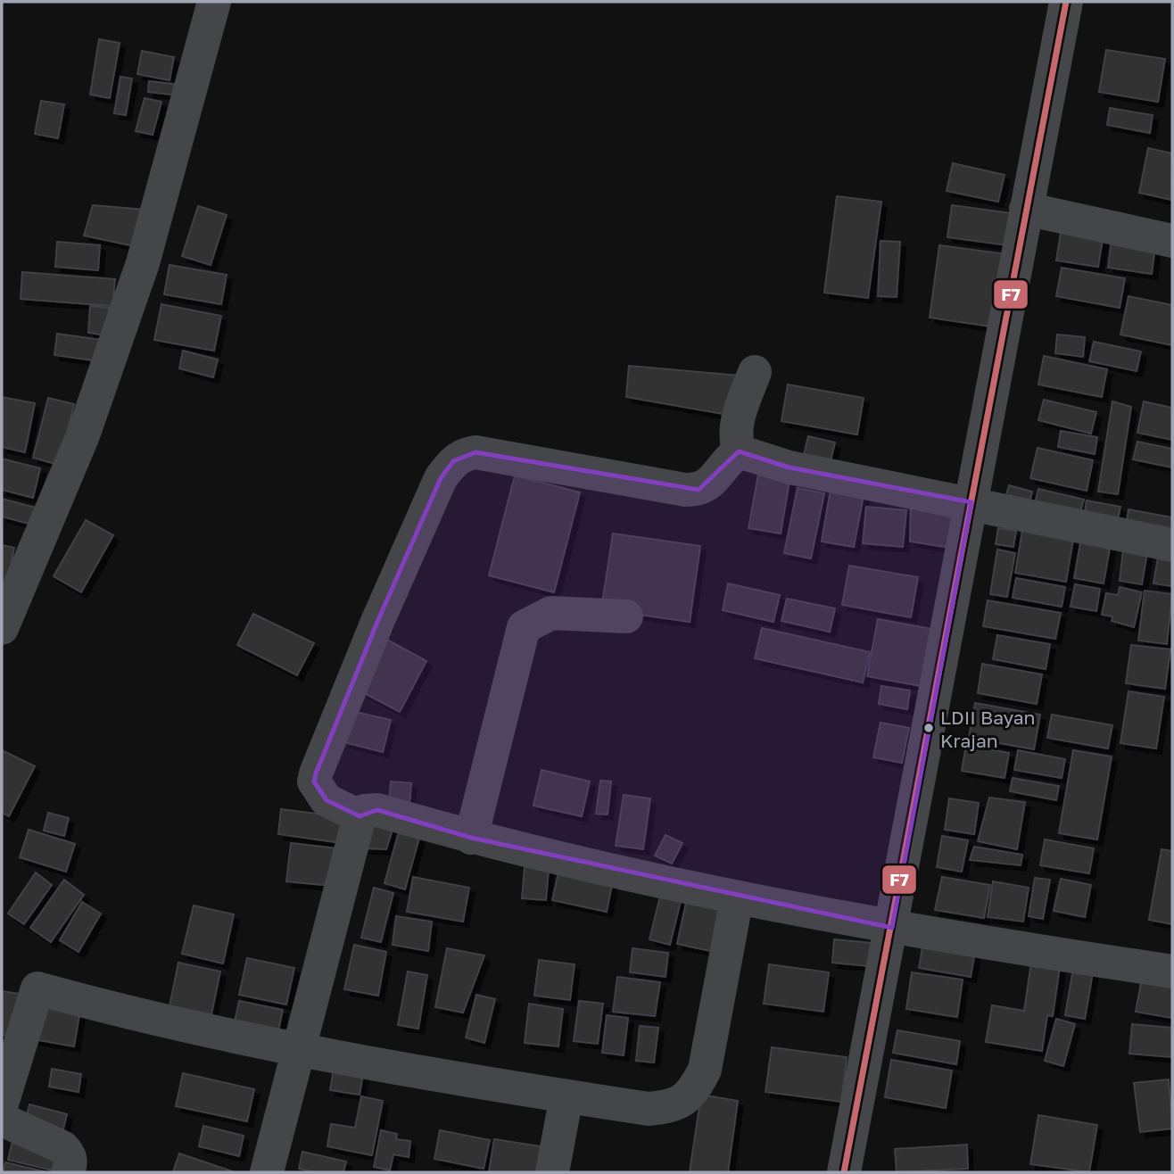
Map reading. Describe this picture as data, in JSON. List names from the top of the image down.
{
  "places": ["LDII Bayan Krajan"],
  "lines": ["transit line F7"]
}
